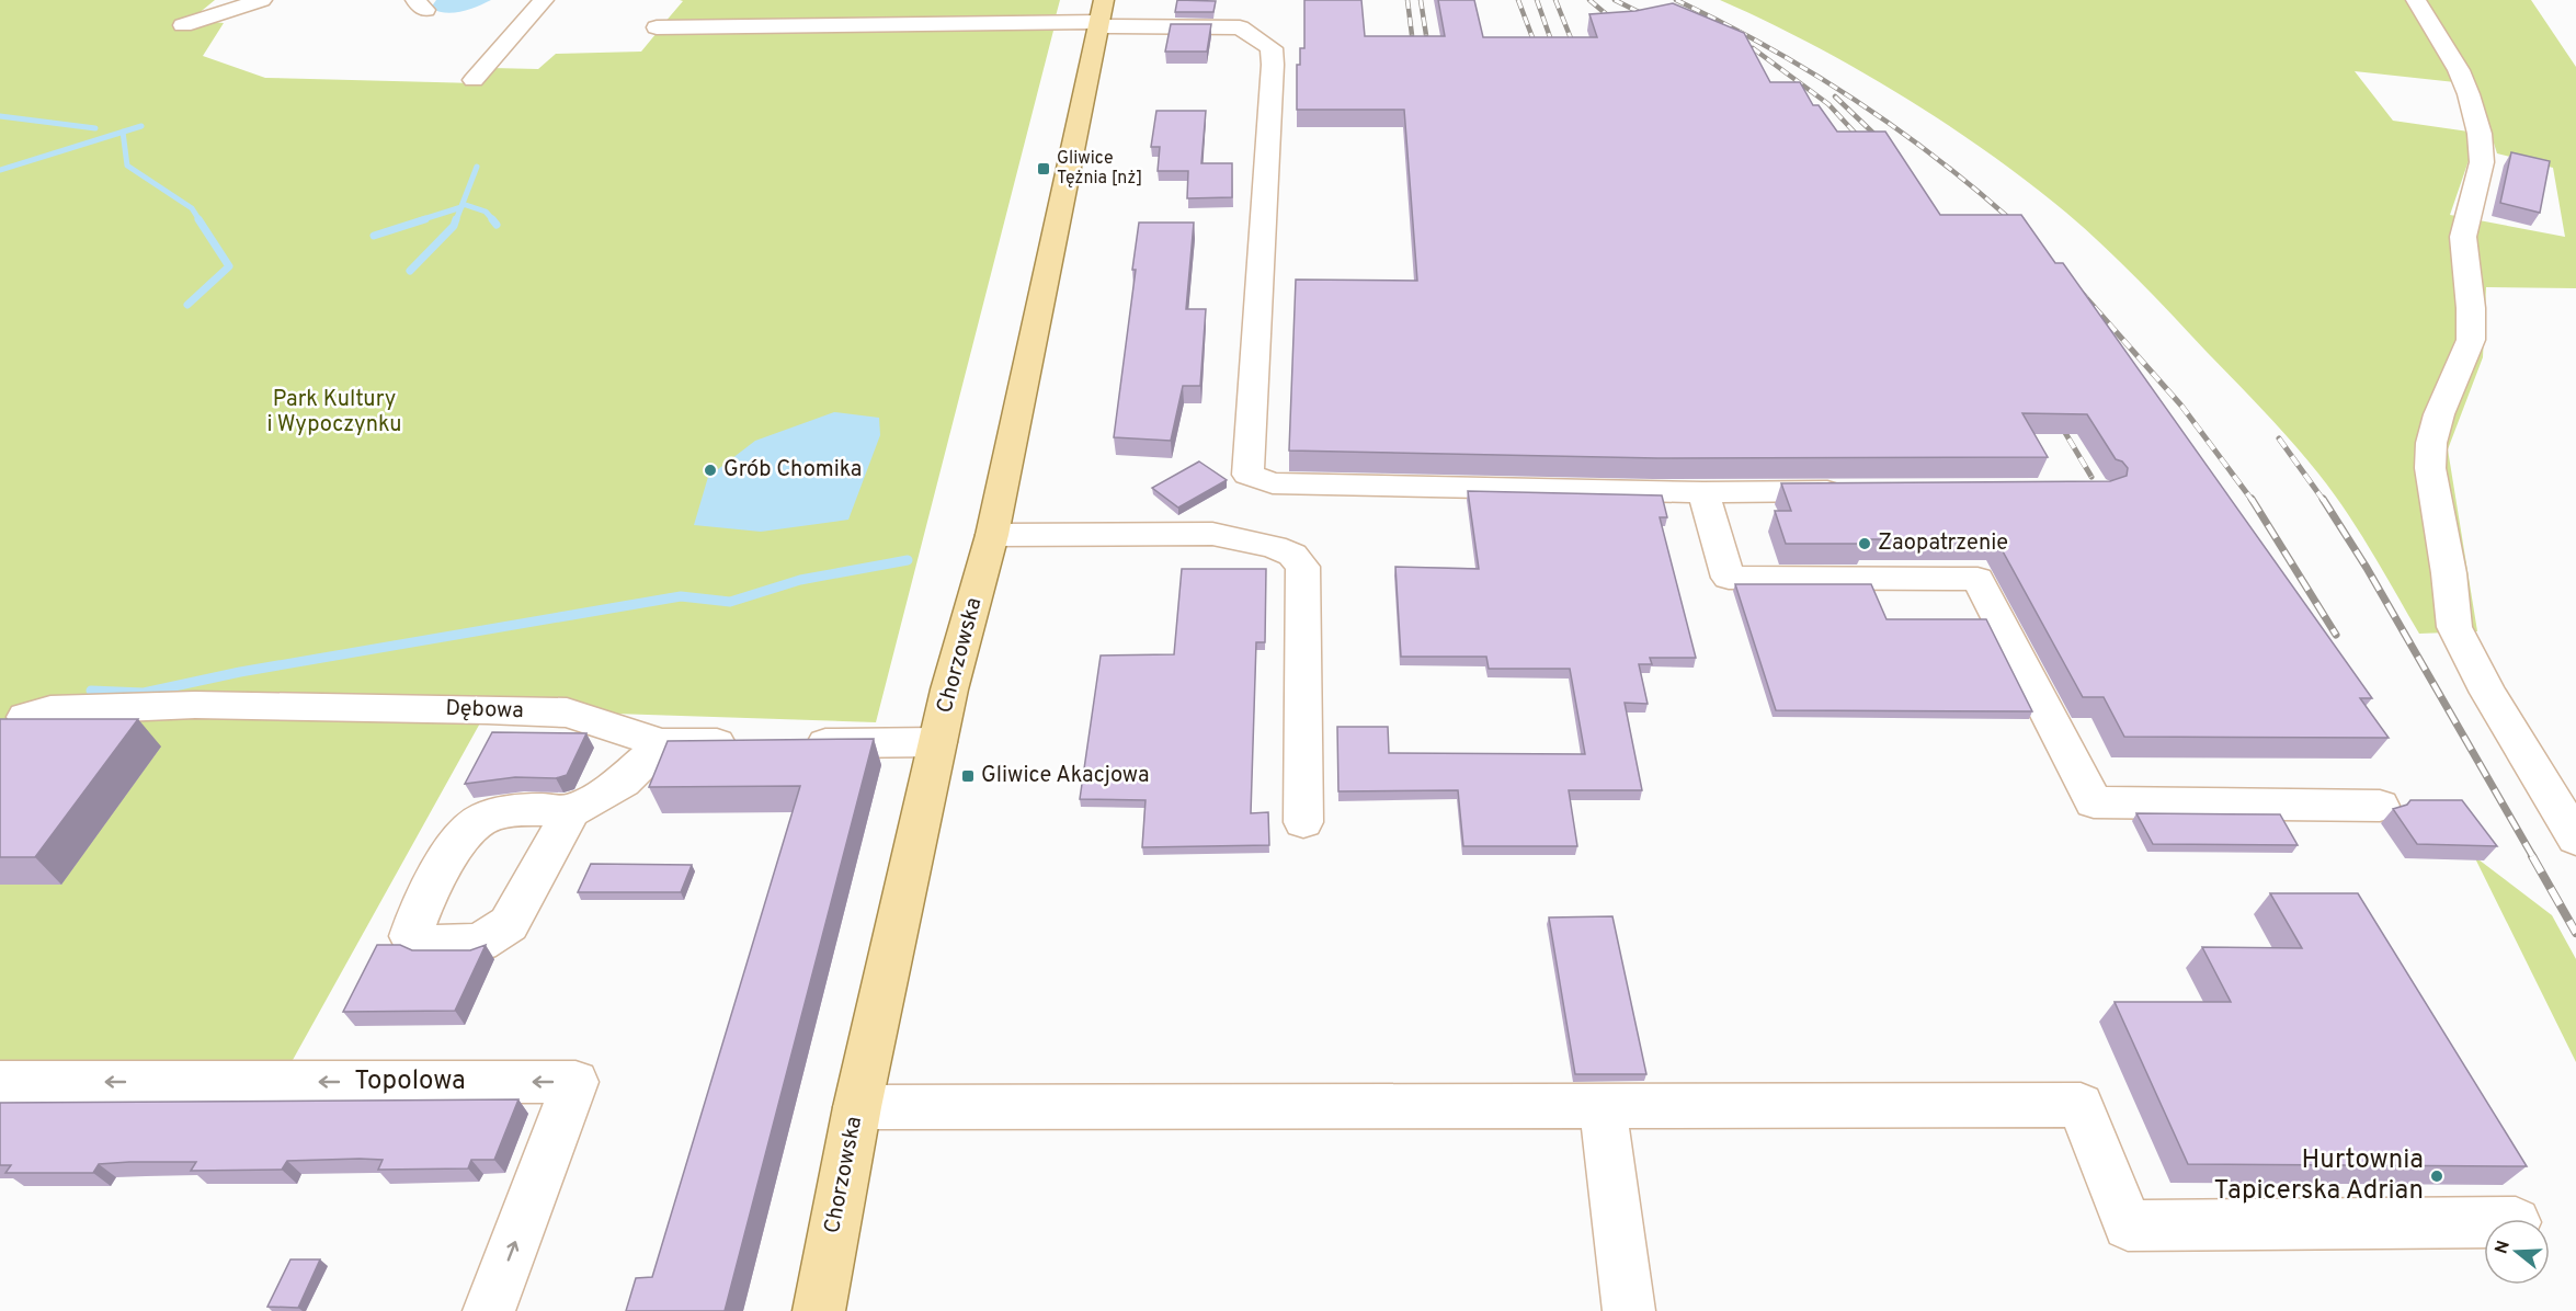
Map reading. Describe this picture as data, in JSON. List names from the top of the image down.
{
  "streets": {
    "main road": ["Chorzowska"],
    "street": ["Dębowa", "Topolowa"]
  },
  "parks": ["Park Kultury i Wypoczynku"],
  "places": {
    "transit": ["Gliwice Tężnia [nż]", "Gliwice Akacjowa"],
    "other": ["Grób Chomika", "Zaopatrzenie", "Hurtownia Tapicerska Adrian"]
  },
  "north": "left"
}
